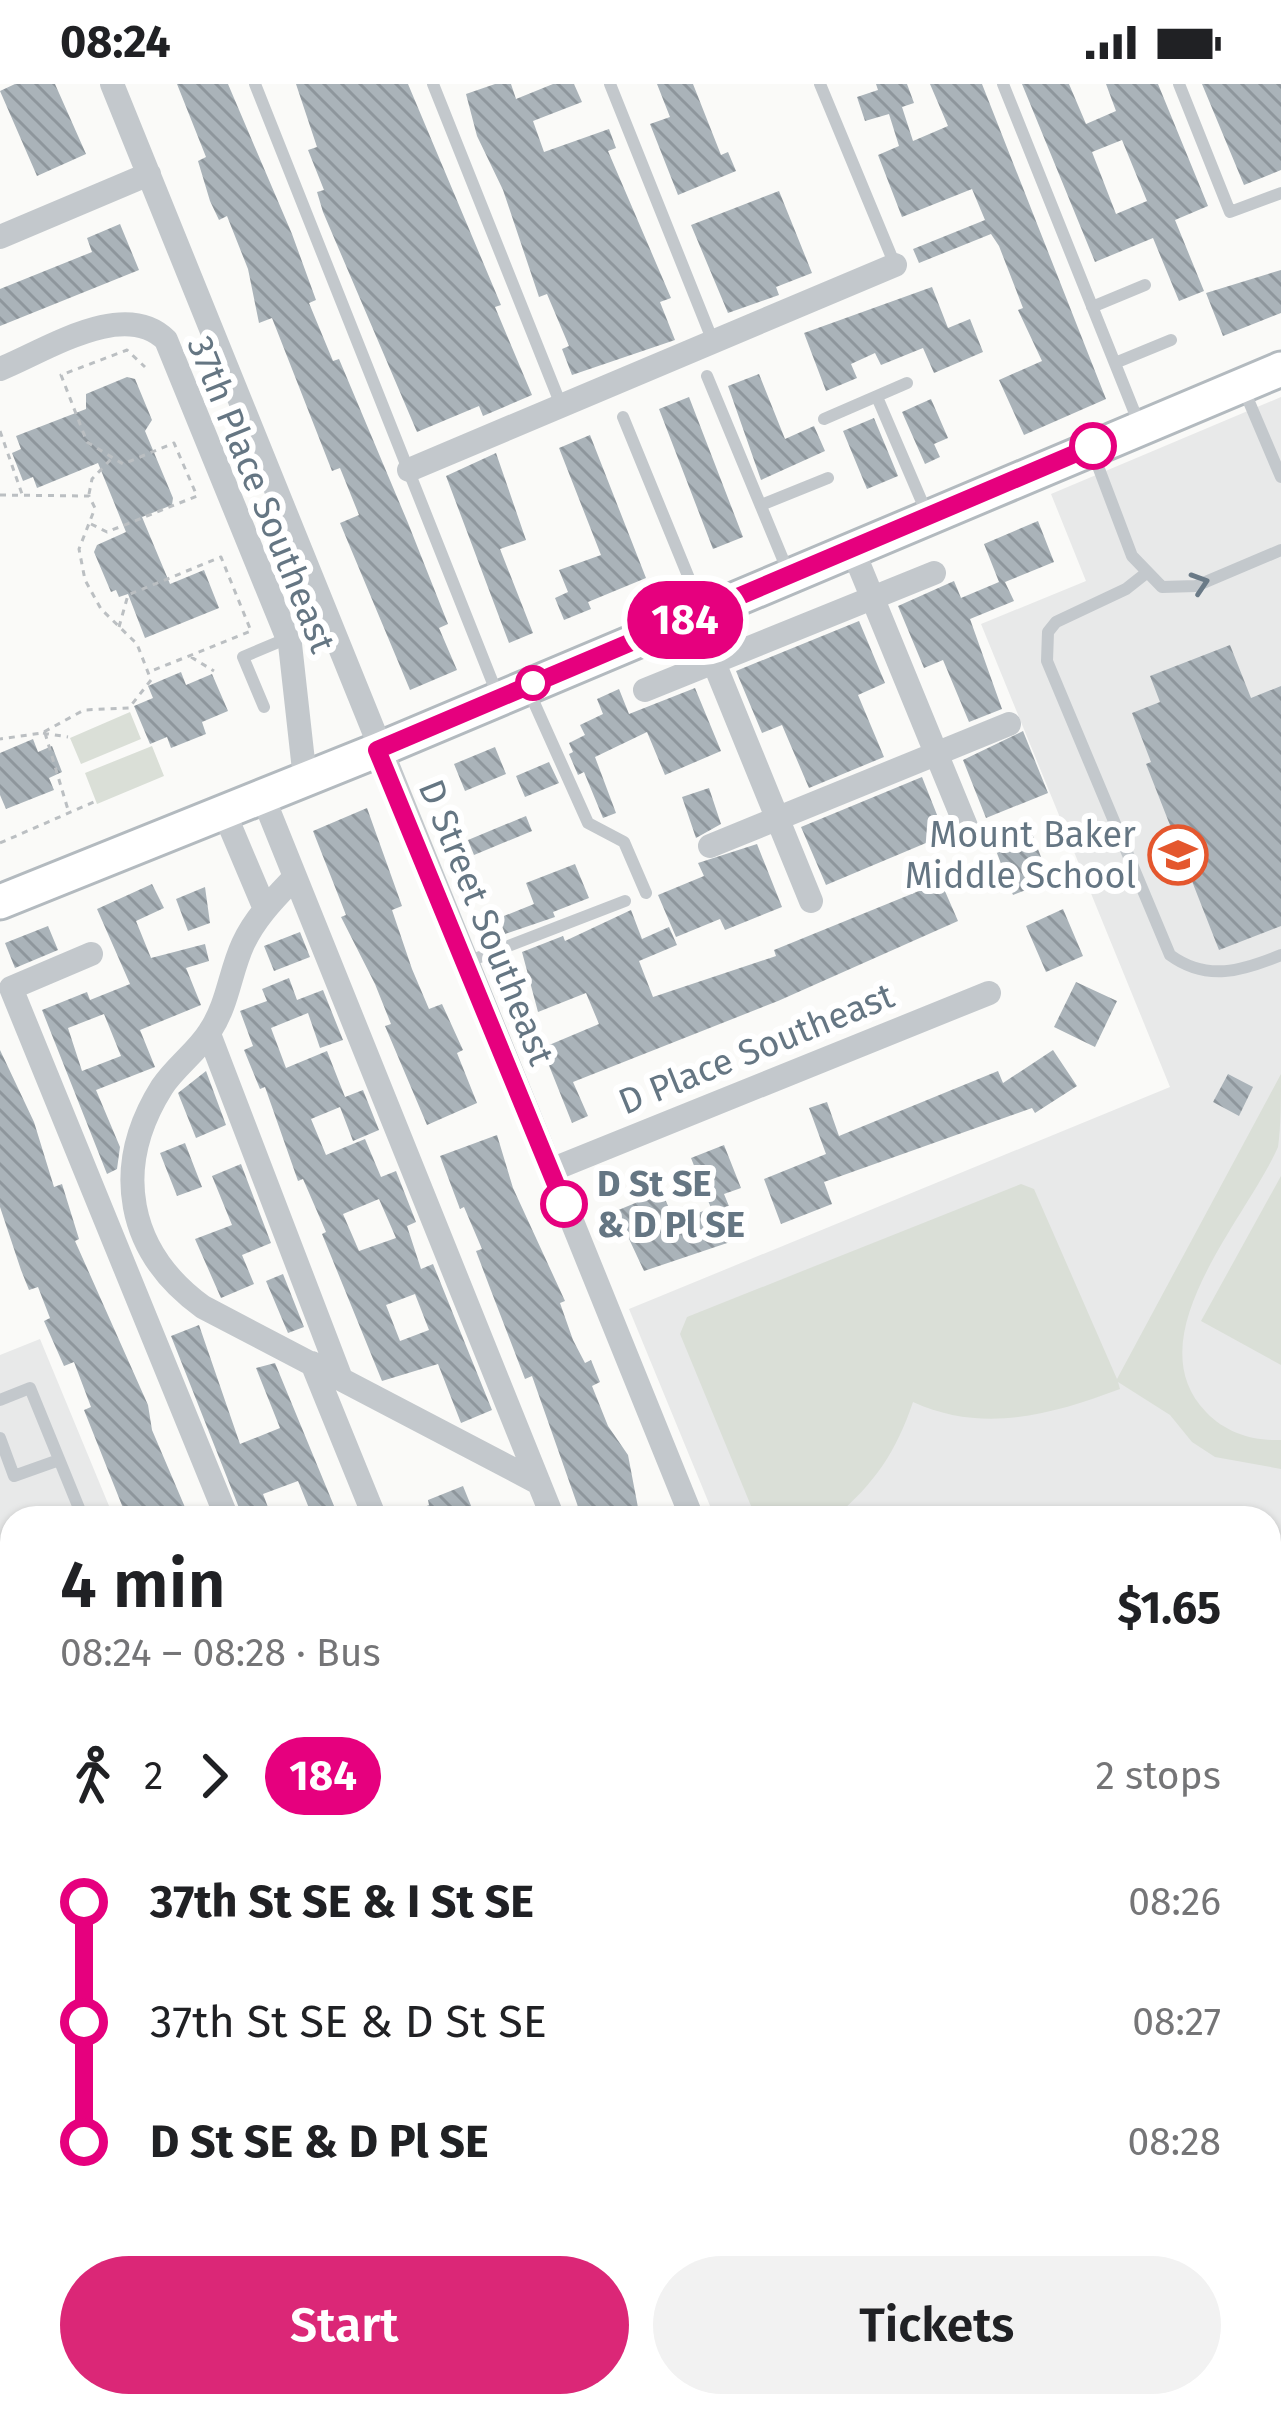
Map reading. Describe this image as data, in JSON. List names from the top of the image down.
{
  "streets": {
    "street": ["37th Place Southeast", "D Street Southeast", "D Place Southeast"]
  },
  "crossings": [
    ["D Street Southeast", "D Place Southeast"]
  ],
  "places": {
    "school or university": ["Mount Baker Middle School"],
    "other": ["D St SE & D Pl SE"]
  },
  "lines": ["bus line 184"],
  "page": {
    "status": "08:24",
    "on_map": "184",
    "heading": ["4 min", "08:24 – 08:28 · Bus", "$1.65"],
    "legs": ["2", "184", "2 stops"],
    "list": [
      {
        "name": "37th St SE & I St SE",
        "value": "08:26"
      },
      {
        "name": "37th St SE & D St SE",
        "value": "08:27"
      },
      {
        "name": "D St SE & D Pl SE",
        "value": "08:28"
      }
    ],
    "buttons": ["Start", "Tickets"]
  }
}
